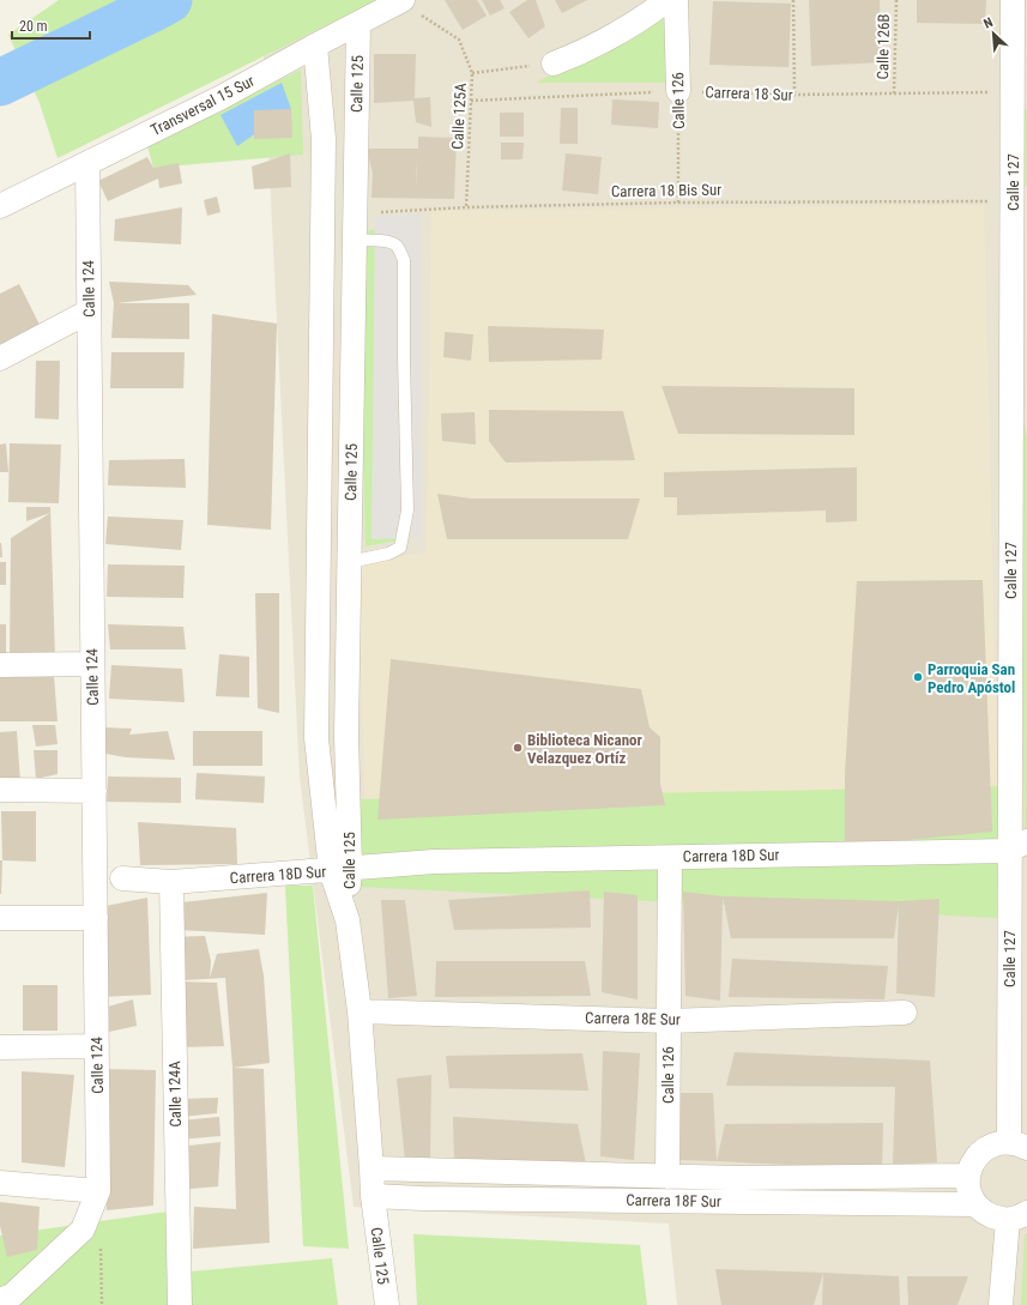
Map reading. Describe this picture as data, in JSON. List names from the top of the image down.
{
  "streets": {
    "street": [
      "Calle 125",
      "Calle 126",
      "Transversal 15 Sur",
      "Calle 127",
      "Calle 124",
      "Carrera 18D Sur",
      "Carrera 18E Sur",
      "Calle 124A",
      "Carrera 18F Sur"
    ],
    "path": [
      "Calle 126B",
      "Carrera 18 Sur",
      "Calle 125A",
      "Carrera 18 Bis Sur"
    ]
  },
  "crossings": [
    ["Calle 126B", "Carrera 18 Sur"],
    ["Calle 125", "Transversal 15 Sur"],
    ["Calle 125", "Carrera 18 Bis Sur"],
    ["Calle 125", "Carrera 18D Sur"],
    ["Calle 125", "Carrera 18E Sur"],
    ["Calle 125", "Carrera 18F Sur"],
    ["Carrera 18 Sur", "Calle 126"],
    ["Carrera 18 Sur", "Calle 125A"],
    ["Carrera 18 Sur", "Calle 127"],
    ["Calle 126", "Carrera 18 Bis Sur"],
    ["Calle 126", "Carrera 18D Sur"],
    ["Calle 126", "Carrera 18E Sur"],
    ["Calle 126", "Carrera 18F Sur"],
    ["Transversal 15 Sur", "Calle 125A"],
    ["Transversal 15 Sur", "Calle 124"],
    ["Calle 125A", "Carrera 18 Bis Sur"],
    ["Calle 127", "Carrera 18 Bis Sur"],
    ["Calle 127", "Carrera 18D Sur"],
    ["Carrera 18D Sur", "Calle 124A"]
  ],
  "places": ["Parroquia San Pedro Apóstol", "Biblioteca Nicanor Velazquez Ortíz"],
  "scale_bar": "20 m",
  "north": "top left"
}
